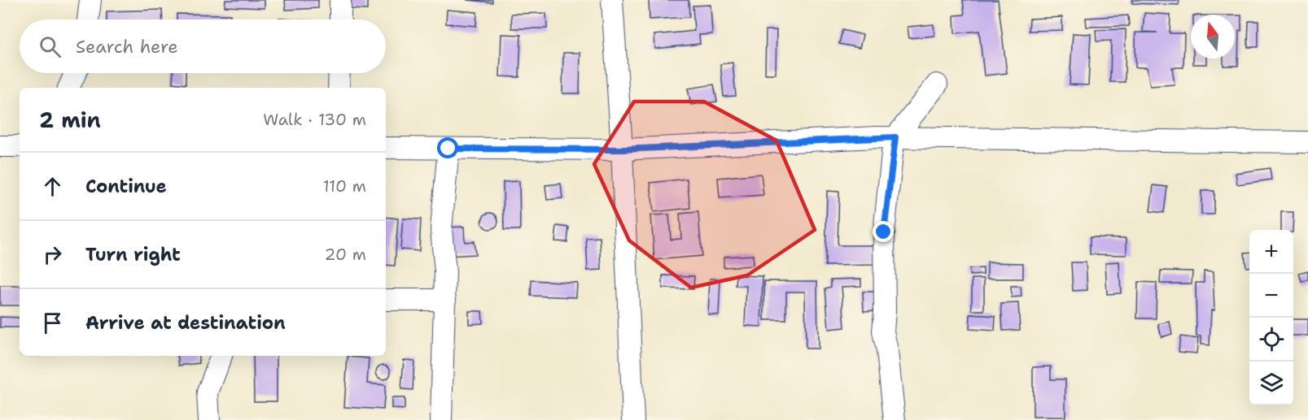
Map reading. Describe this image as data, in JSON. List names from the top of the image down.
{
  "north": "top",
  "page": {
    "search": "Search here",
    "heading": ["2 min", "Walk · 130 m"],
    "list": [
      ["Continue", "110 m"],
      ["Turn right", "20 m"],
      "Arrive at destination"
    ],
    "map_buttons": ["+", "−"]
  }
}
